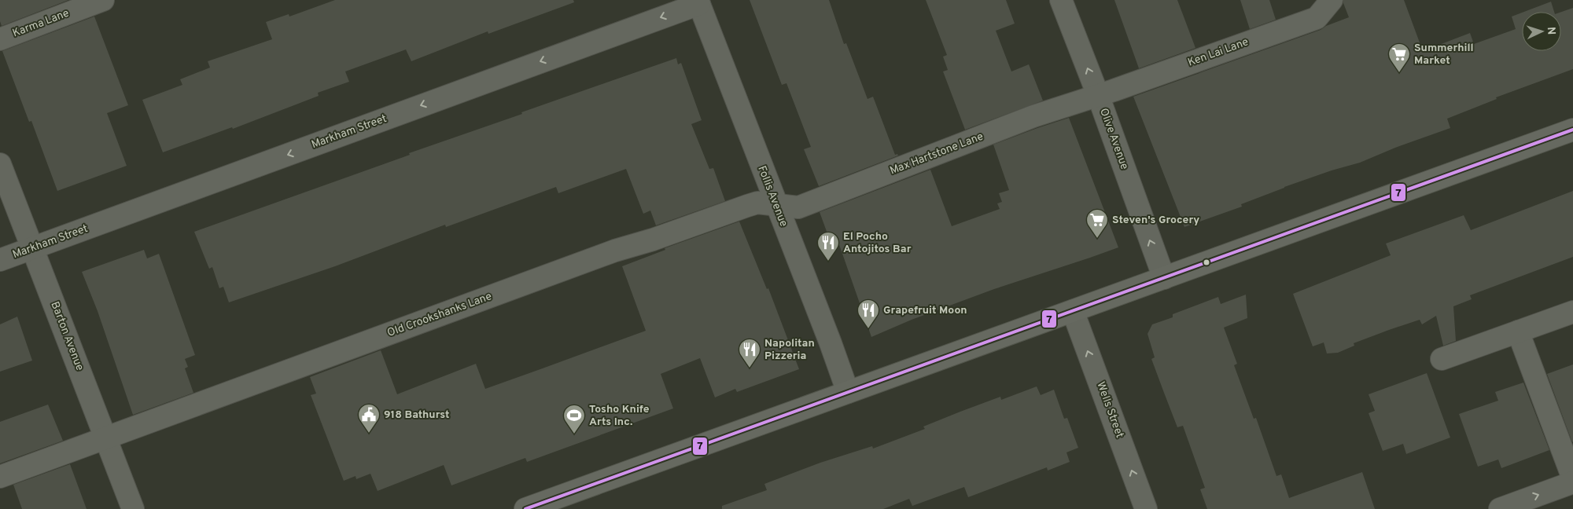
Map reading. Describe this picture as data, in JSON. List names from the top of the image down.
{
  "streets": {
    "street": [
      "Karma Lane",
      "Ken Lai Lane",
      "Markham Street",
      "Olive Avenue",
      "Max Hartstone Lane",
      "Follis Avenue",
      "Old Crookshanks Lane",
      "Barton Avenue",
      "Wells Street"
    ]
  },
  "crossings": [
    ["Ken Lai Lane", "Olive Avenue"],
    ["Ken Lai Lane", "Max Hartstone Lane"],
    ["Markham Street", "Follis Avenue"],
    ["Markham Street", "Barton Avenue"],
    ["Olive Avenue", "Max Hartstone Lane"],
    ["Max Hartstone Lane", "Follis Avenue"],
    ["Max Hartstone Lane", "Old Crookshanks Lane"],
    ["Follis Avenue", "Old Crookshanks Lane"],
    ["Old Crookshanks Lane", "Barton Avenue"]
  ],
  "one_way": ["Markham Street", "Olive Avenue", "Wells Street"],
  "places": {
    "supermarket": ["Summerhill Market", "Steven's Grocery"],
    "restaurant": ["El Pocho Antojitos Bar", "Grapefruit Moon", "Napolitan Pizzeria"],
    "public building": ["918 Bathurst"],
    "sports": ["Tosho Knife Arts Inc."]
  },
  "lines": ["transit line 7"],
  "north": "right"
}
